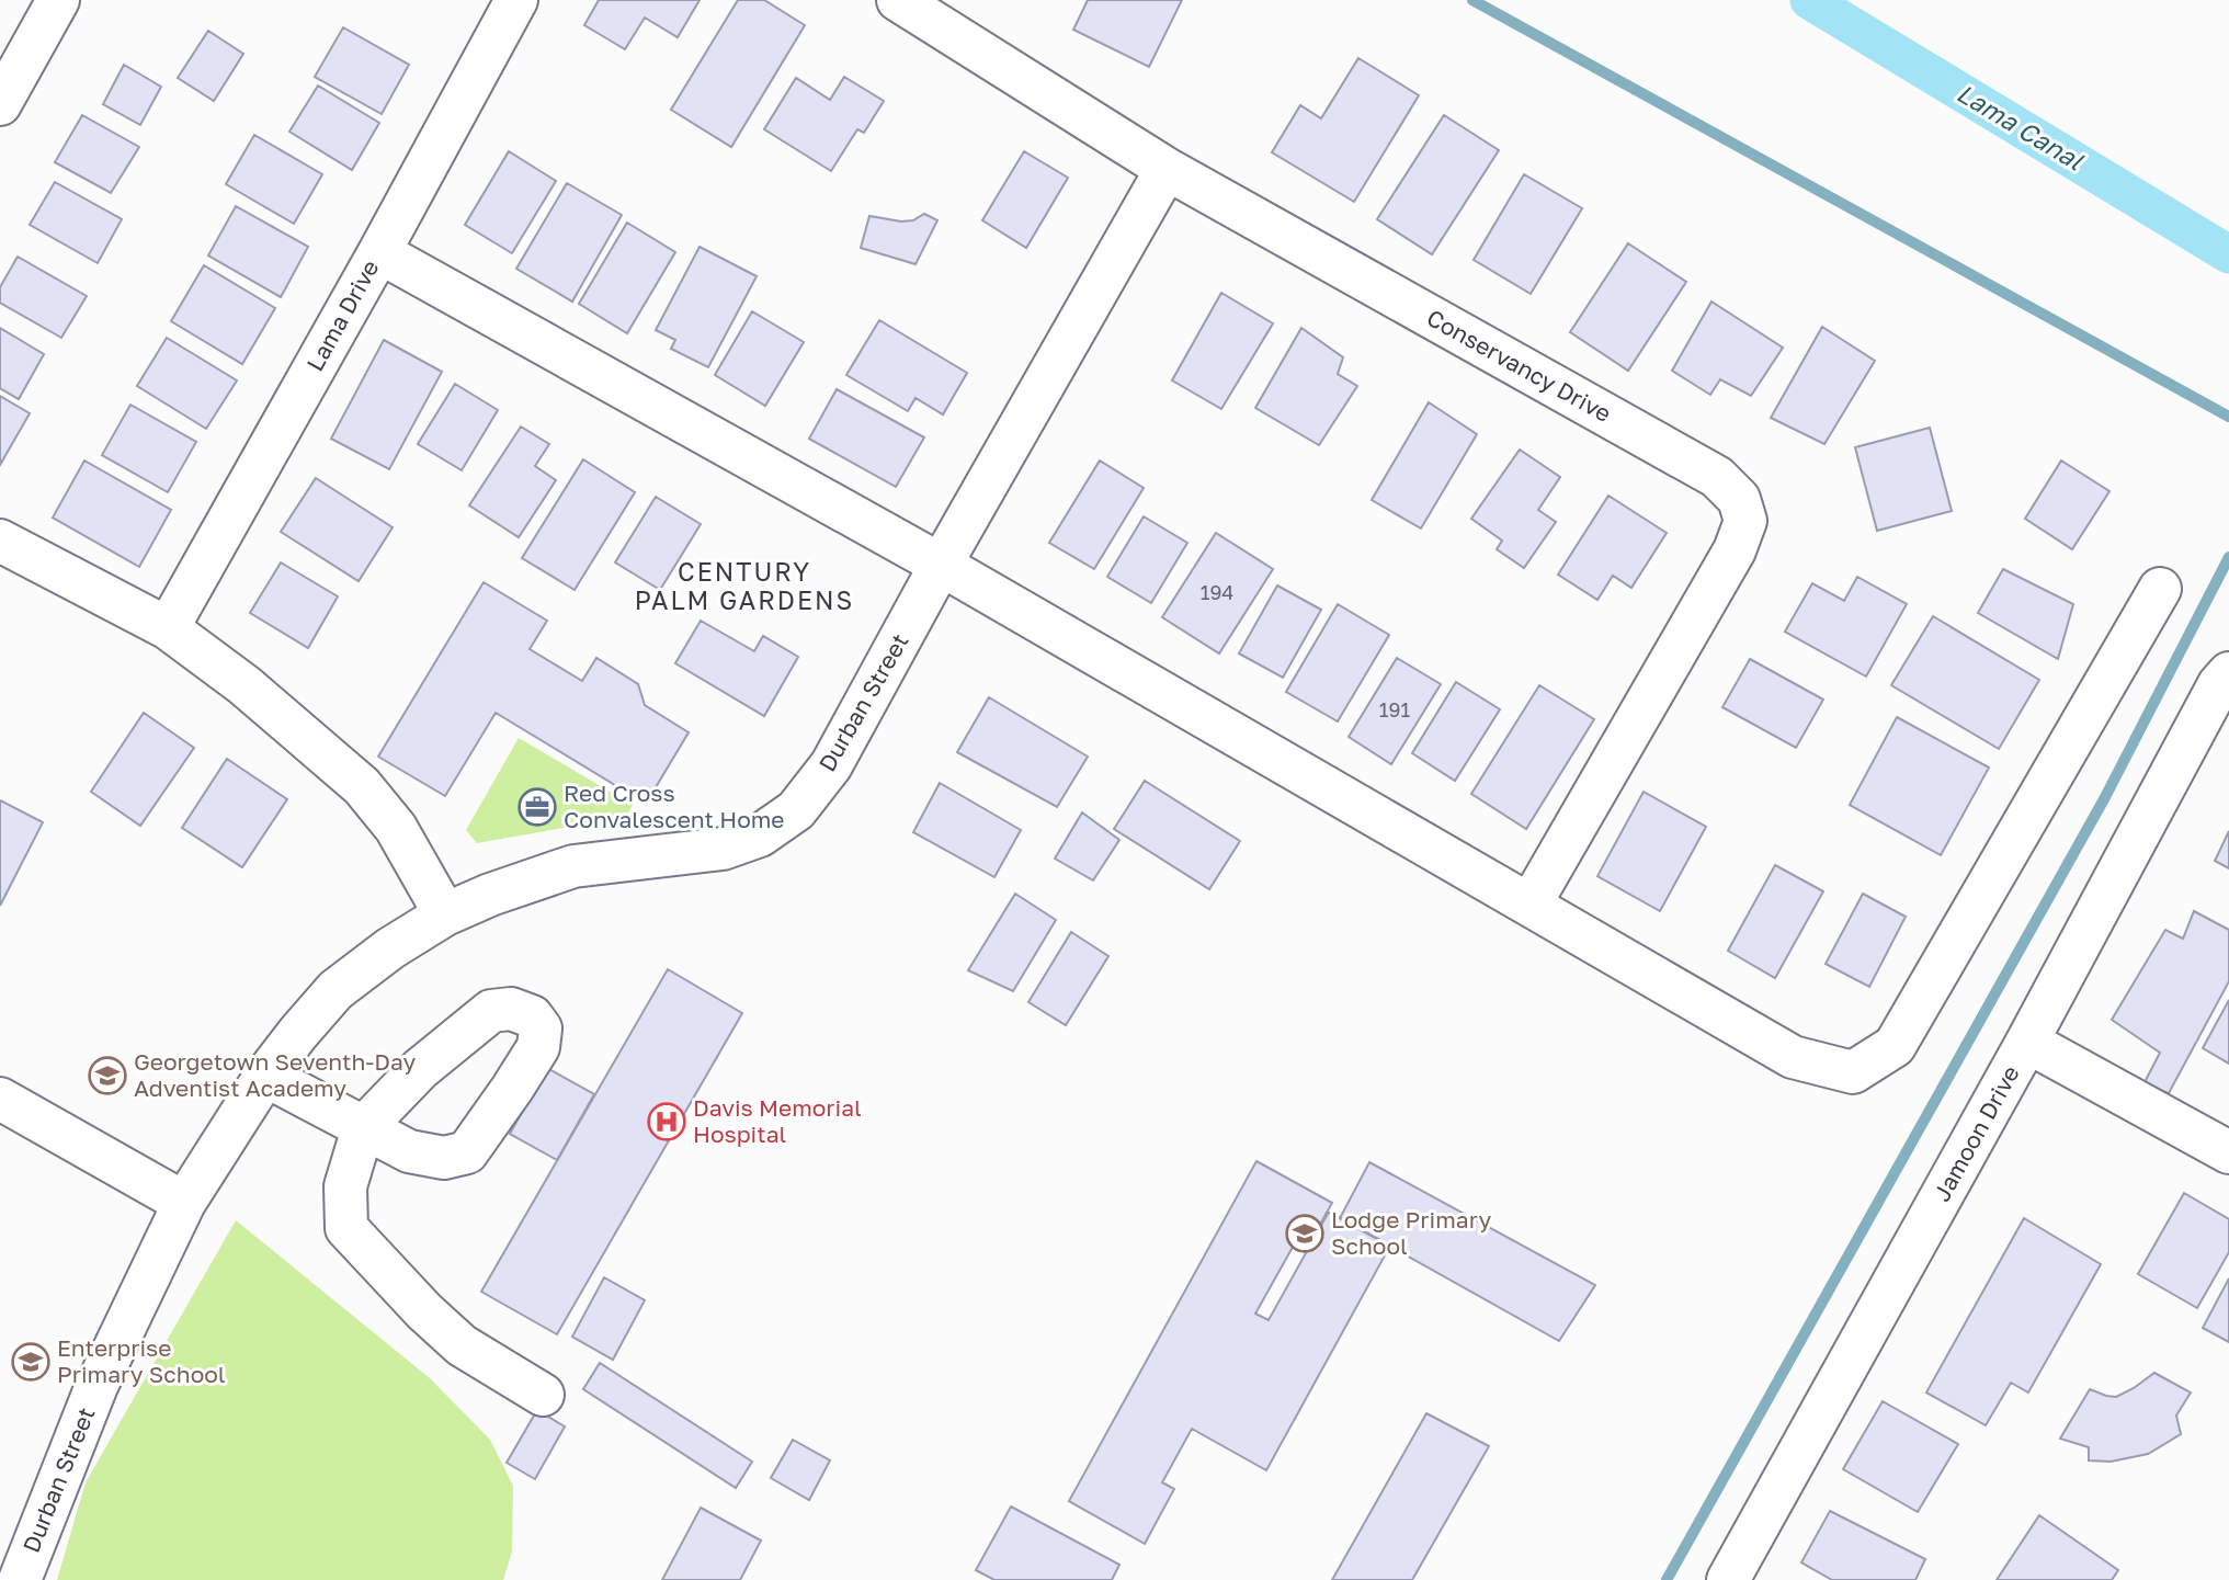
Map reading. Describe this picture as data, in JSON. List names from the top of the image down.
{
  "streets": {
    "street": [
      "Lama Drive",
      "Conservancy Drive",
      "Durban Street",
      "Jamoon Drive"
    ]
  },
  "crossings": [
    ["Conservancy Drive", "Durban Street"]
  ],
  "districts": ["CENTURY PALM GARDENS"],
  "water": ["Lama Canal"],
  "places": {
    "office": ["Red Cross Convalescent Home"],
    "school or university": ["Georgetown Seventh-Day Adventist Academy", "Lodge Primary School", "Enterprise Primary School"],
    "hospital": ["Davis Memorial Hospital"]
  },
  "house_numbers": ["194", "191"]
}
